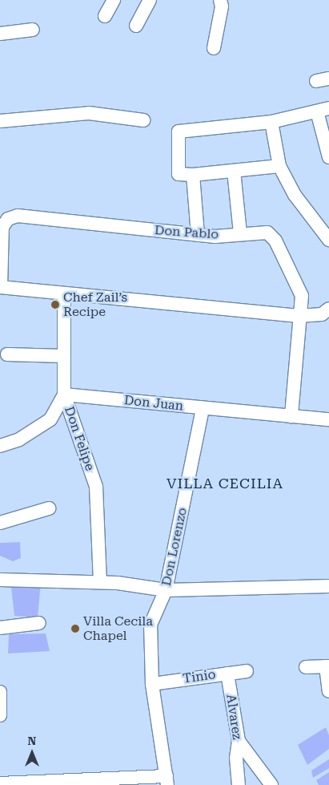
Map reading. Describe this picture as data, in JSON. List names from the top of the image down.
{
  "streets": {
    "street": [
      "Don Pablo",
      "Don Juan",
      "Don Felipe",
      "Don Lorenzo",
      "Tinio",
      "Alvarez"
    ]
  },
  "crossings": [
    ["Don Pablo", "Don Juan"],
    ["Don Juan", "Don Felipe"],
    ["Don Juan", "Don Lorenzo"],
    ["Don Lorenzo", "Tinio"],
    ["Tinio", "Alvarez"]
  ],
  "districts": ["VILLA CECILIA"],
  "places": ["Chef Zail’s Recipe", "Villa Cecila Chapel"],
  "north": "top"
}
